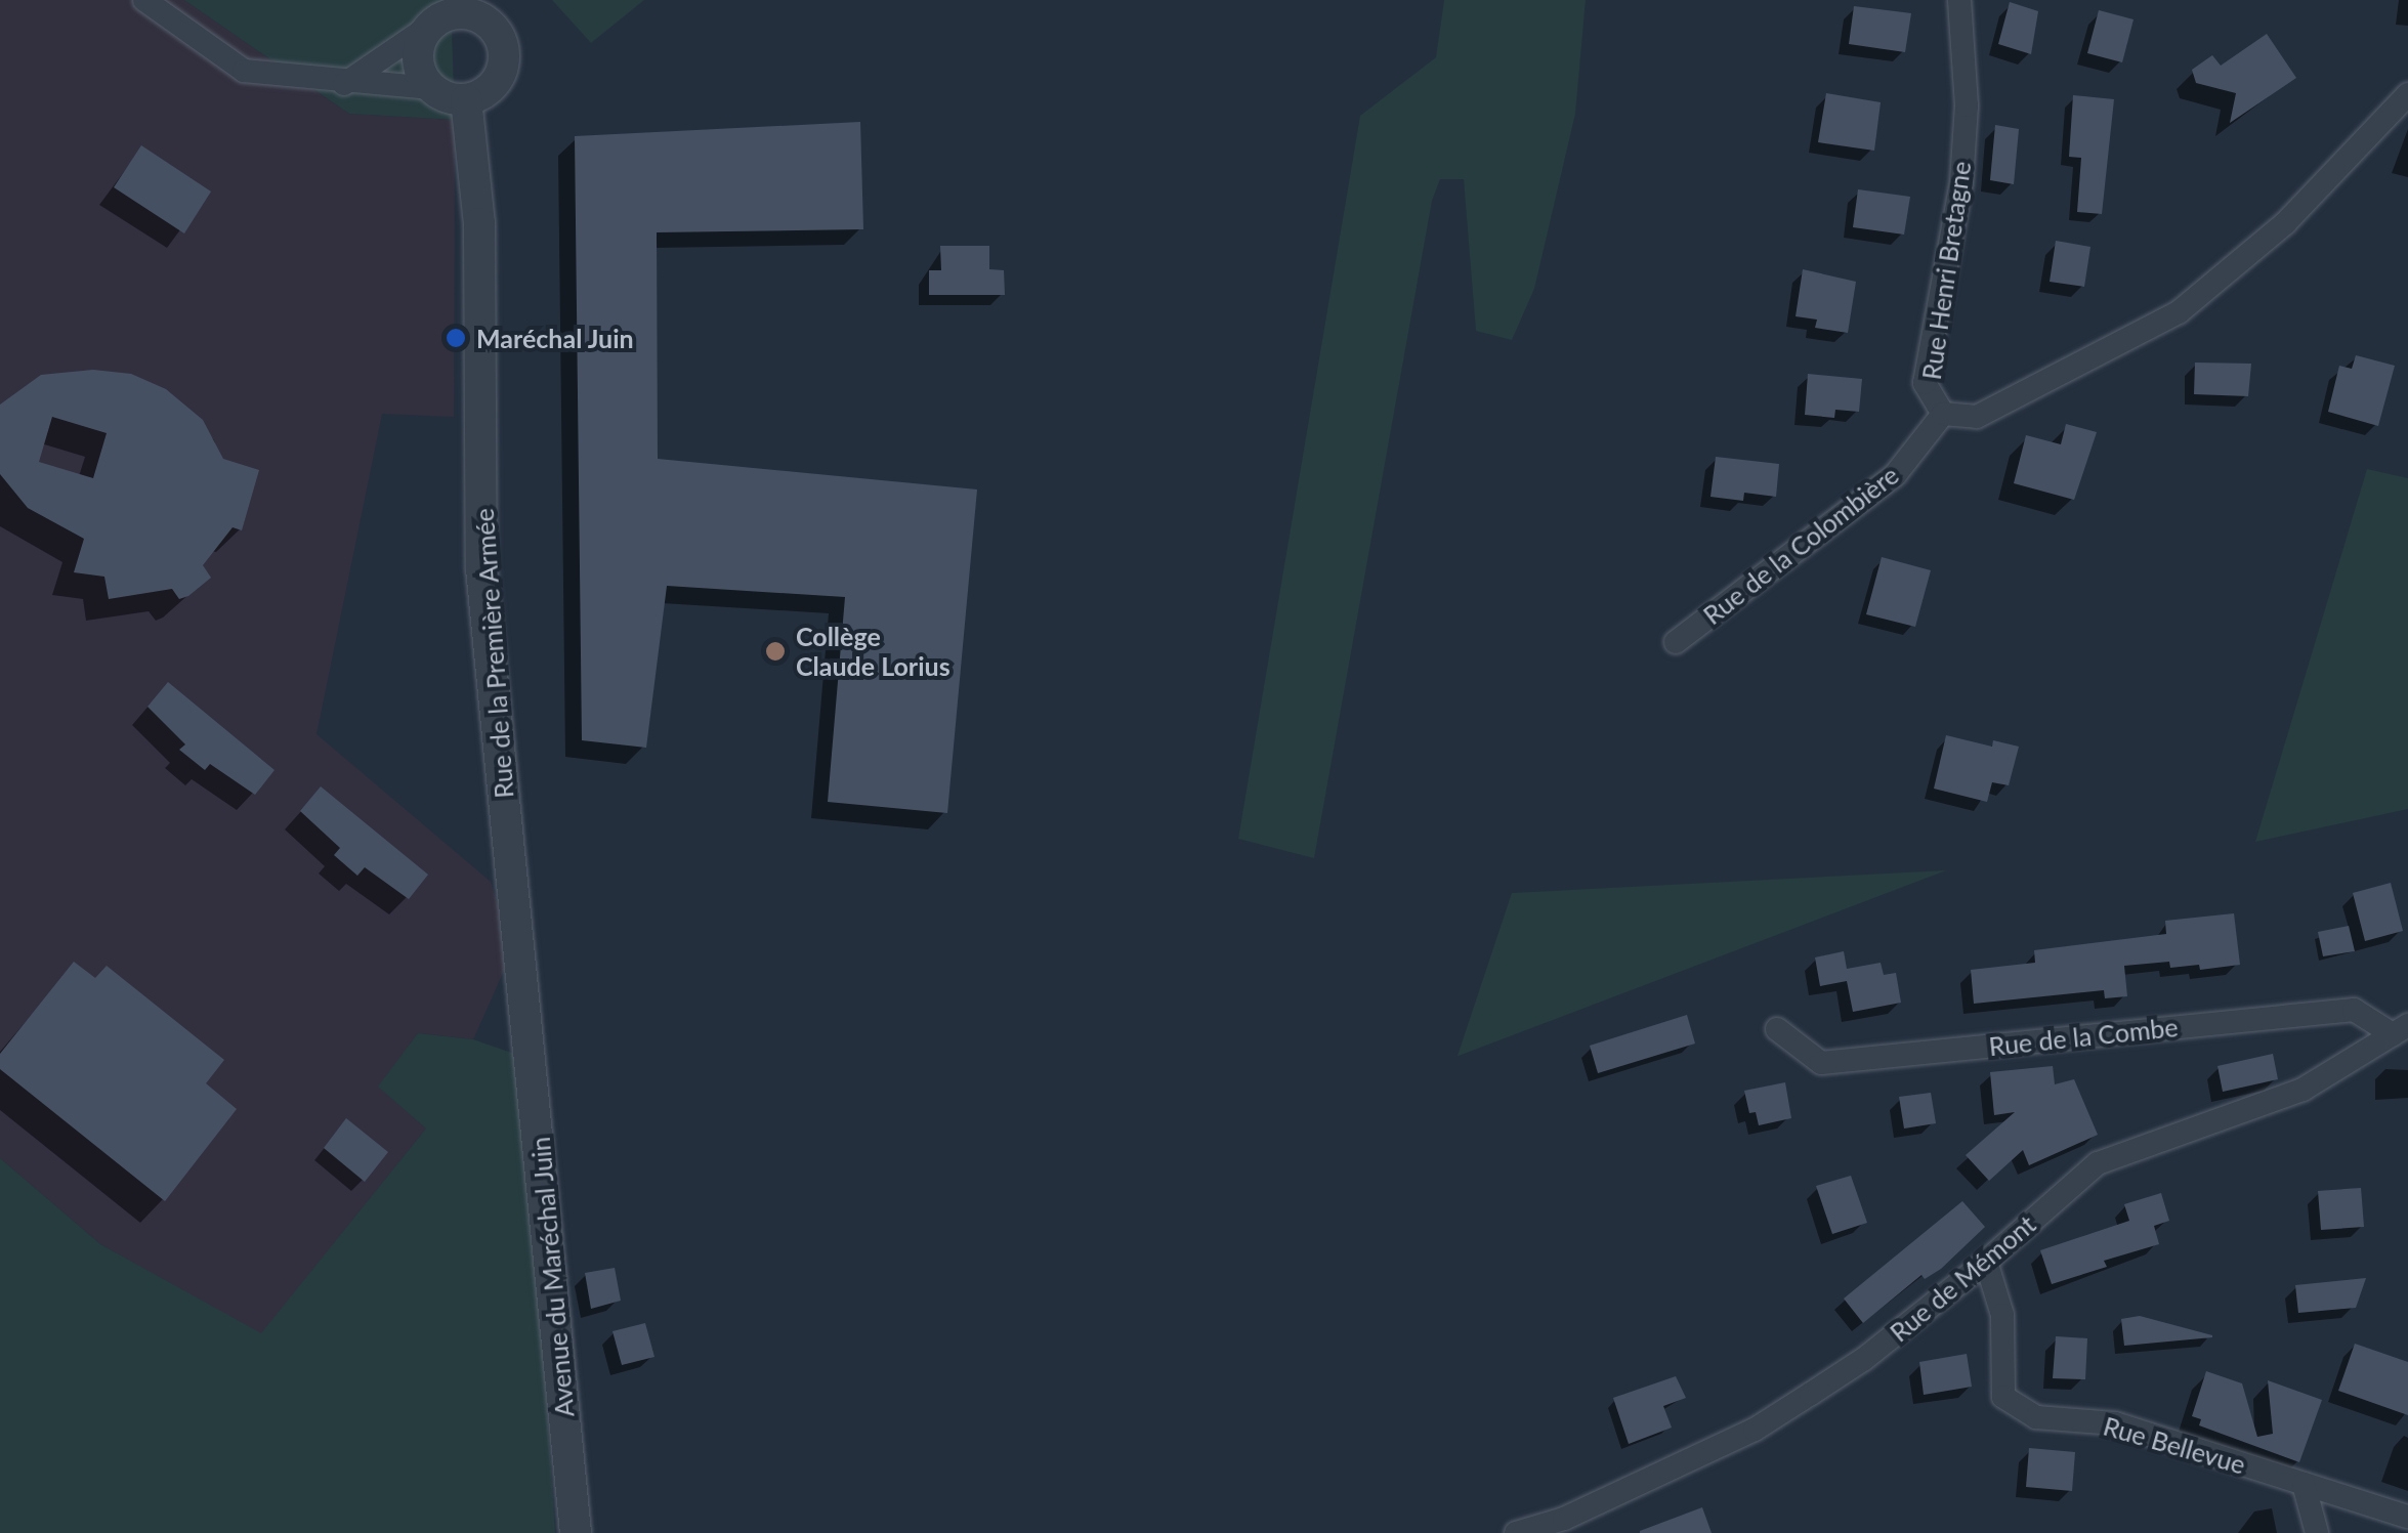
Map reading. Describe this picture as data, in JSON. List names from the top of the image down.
{
  "streets": {
    "street": [
      "Rue Henri Bretagne",
      "Rue de la Colombière",
      "Rue de la Première Armée",
      "Rue de la Combe",
      "Avenue du Maréchal Juin",
      "Rue de Mémont",
      "Rue Bellevue"
    ]
  },
  "crossings": [
    ["Rue Henri Bretagne", "Rue de la Colombière"],
    ["Rue de la Première Armée", "Avenue du Maréchal Juin"],
    ["Rue de la Combe", "Rue de Mémont"],
    ["Rue de Mémont", "Rue Bellevue"]
  ],
  "places": ["Maréchal Juin", "Collège Claude Lorius"]
}
